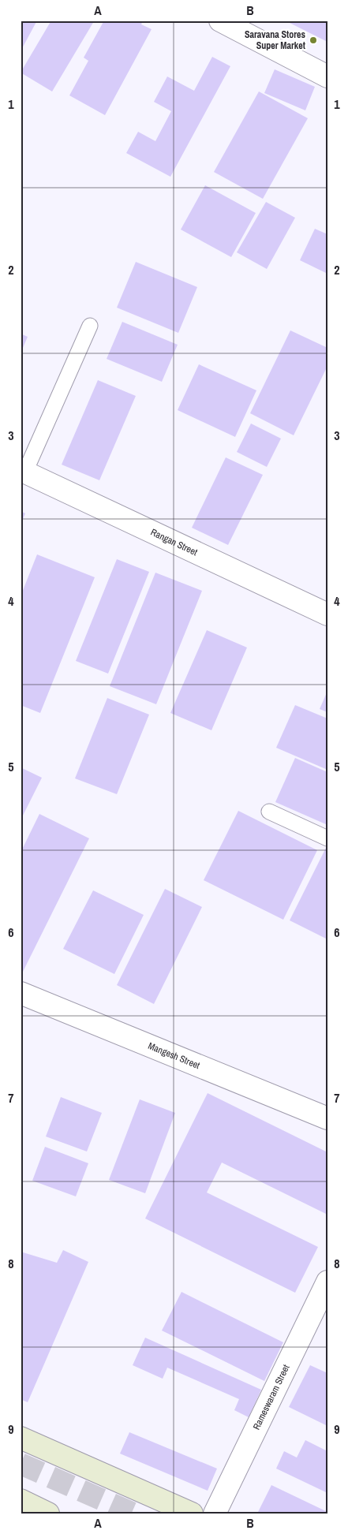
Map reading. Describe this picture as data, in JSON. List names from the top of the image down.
{
  "streets": {
    "street": ["Rangan Street", "Mangesh Street", "Rameswaram Street"]
  },
  "places": ["Saravana Stores Super Market"],
  "grid": {
    "columns": ["A", "B"],
    "rows": [
      "1",
      "2",
      "3",
      "4",
      "5",
      "6",
      "7",
      "8",
      "9"
    ]
  }
}
